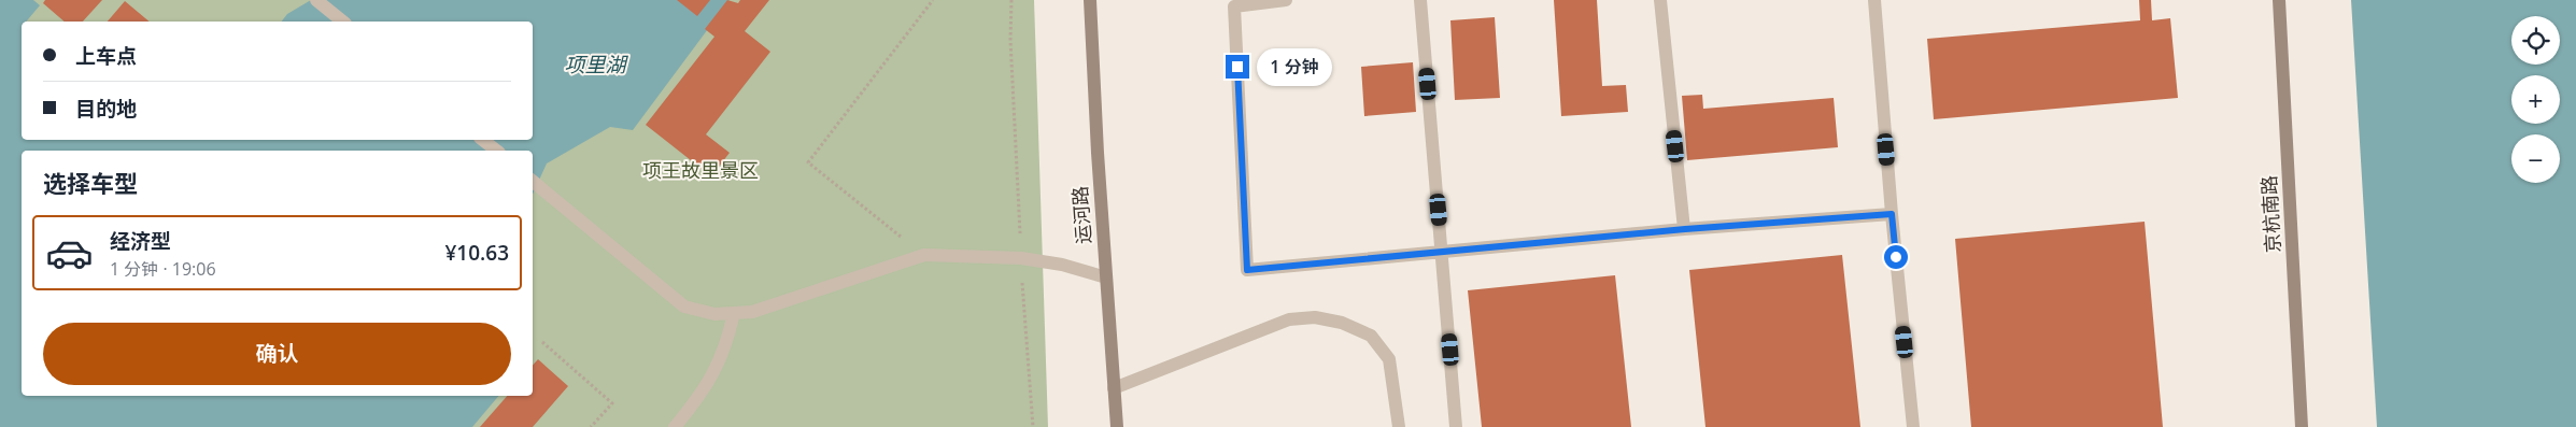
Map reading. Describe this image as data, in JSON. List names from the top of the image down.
{
  "streets": {
    "street": ["京杭南路", "运河路"]
  },
  "water": ["项里湖"],
  "parks": ["项王故里景区"],
  "page": {
    "map_buttons": ["+", "−"],
    "banner": ["上车点", "目的地"],
    "bubble": "1 分钟",
    "heading": "选择车型",
    "list": [
      {
        "name": "经济型",
        "note": "1 分钟 · 19:06",
        "value": "¥10.63"
      }
    ],
    "buttons": "确认"
  }
}
